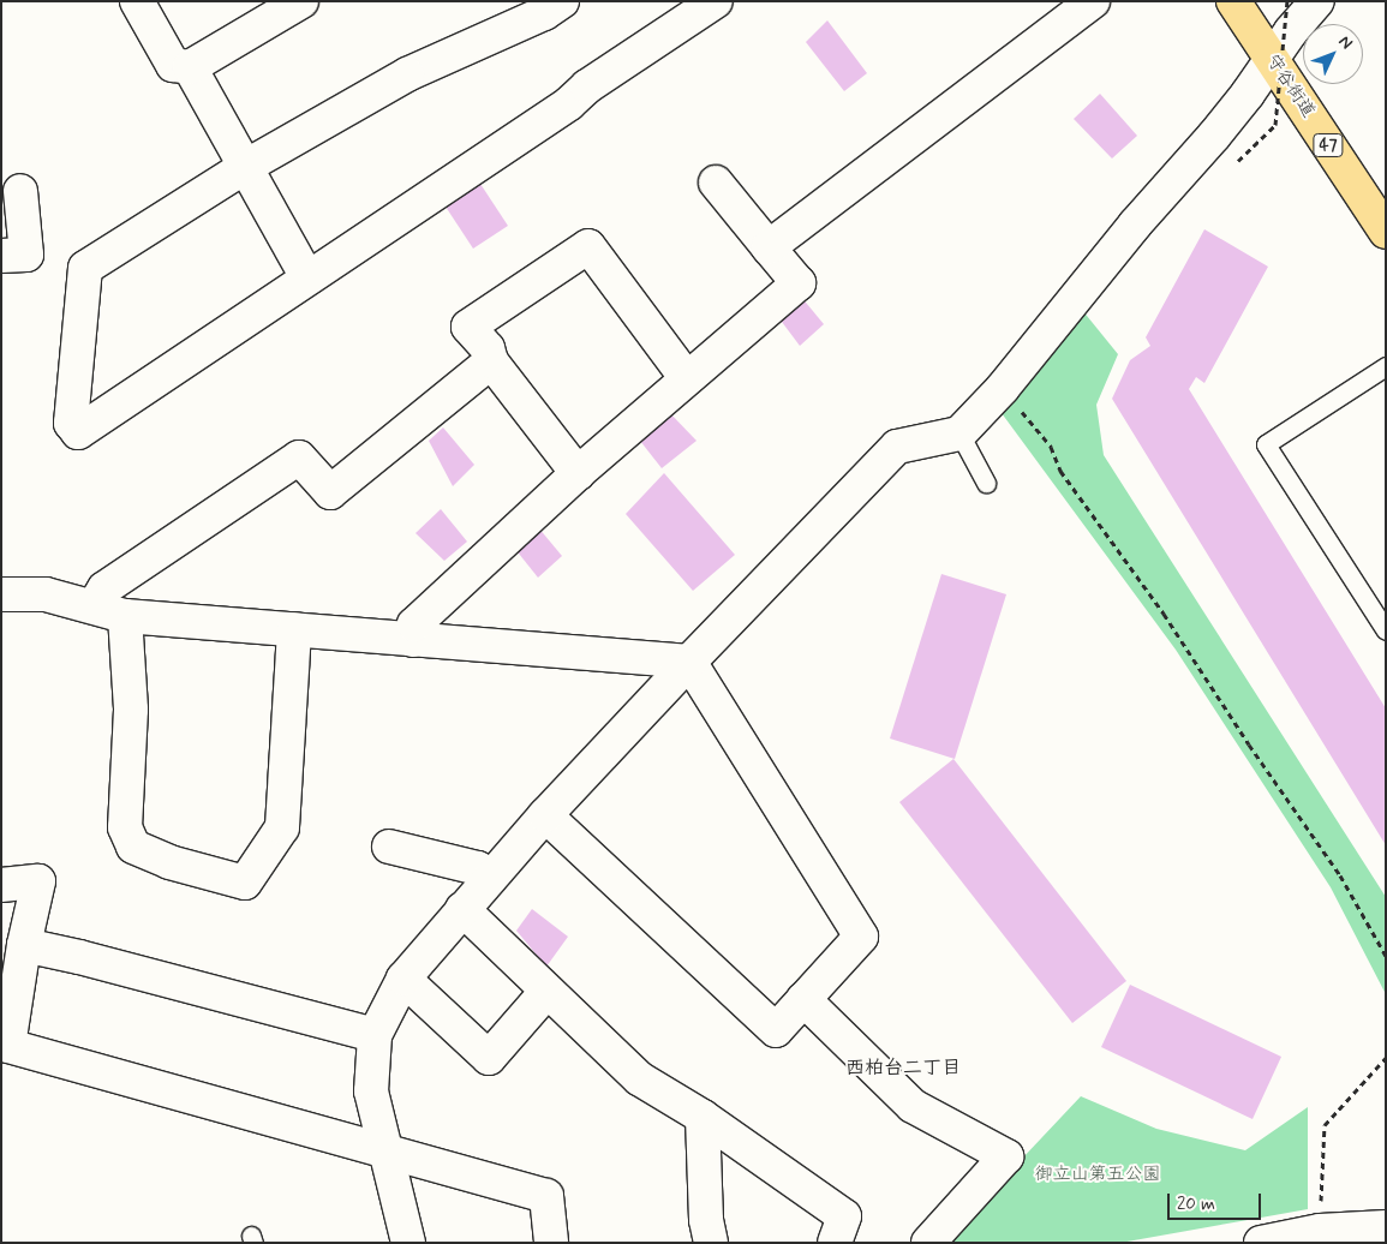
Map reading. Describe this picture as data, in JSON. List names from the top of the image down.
{
  "streets": {
    "main road": ["守谷街道", "47"]
  },
  "districts": ["西柏台二丁目"],
  "parks": ["御立山第五公園"],
  "scale_bar": "20 m",
  "north": "top right"
}
